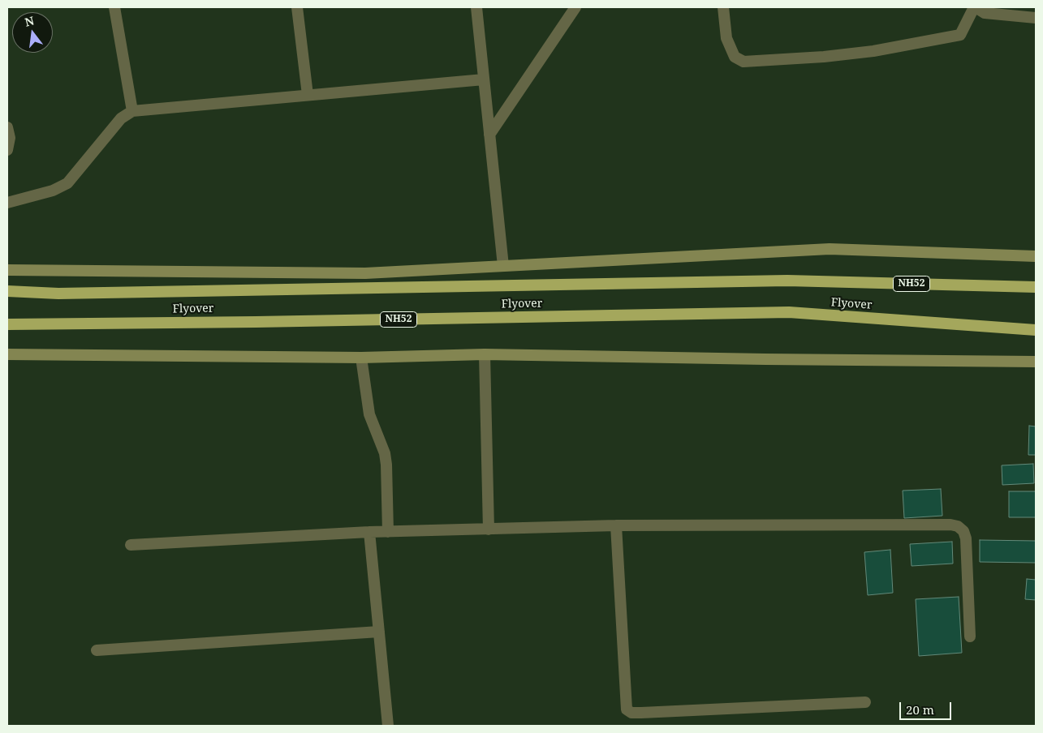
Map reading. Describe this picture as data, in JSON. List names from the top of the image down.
{
  "streets": {
    "highway": ["NH52", "Flyover"]
  },
  "scale_bar": "20 m",
  "north": "top"
}
